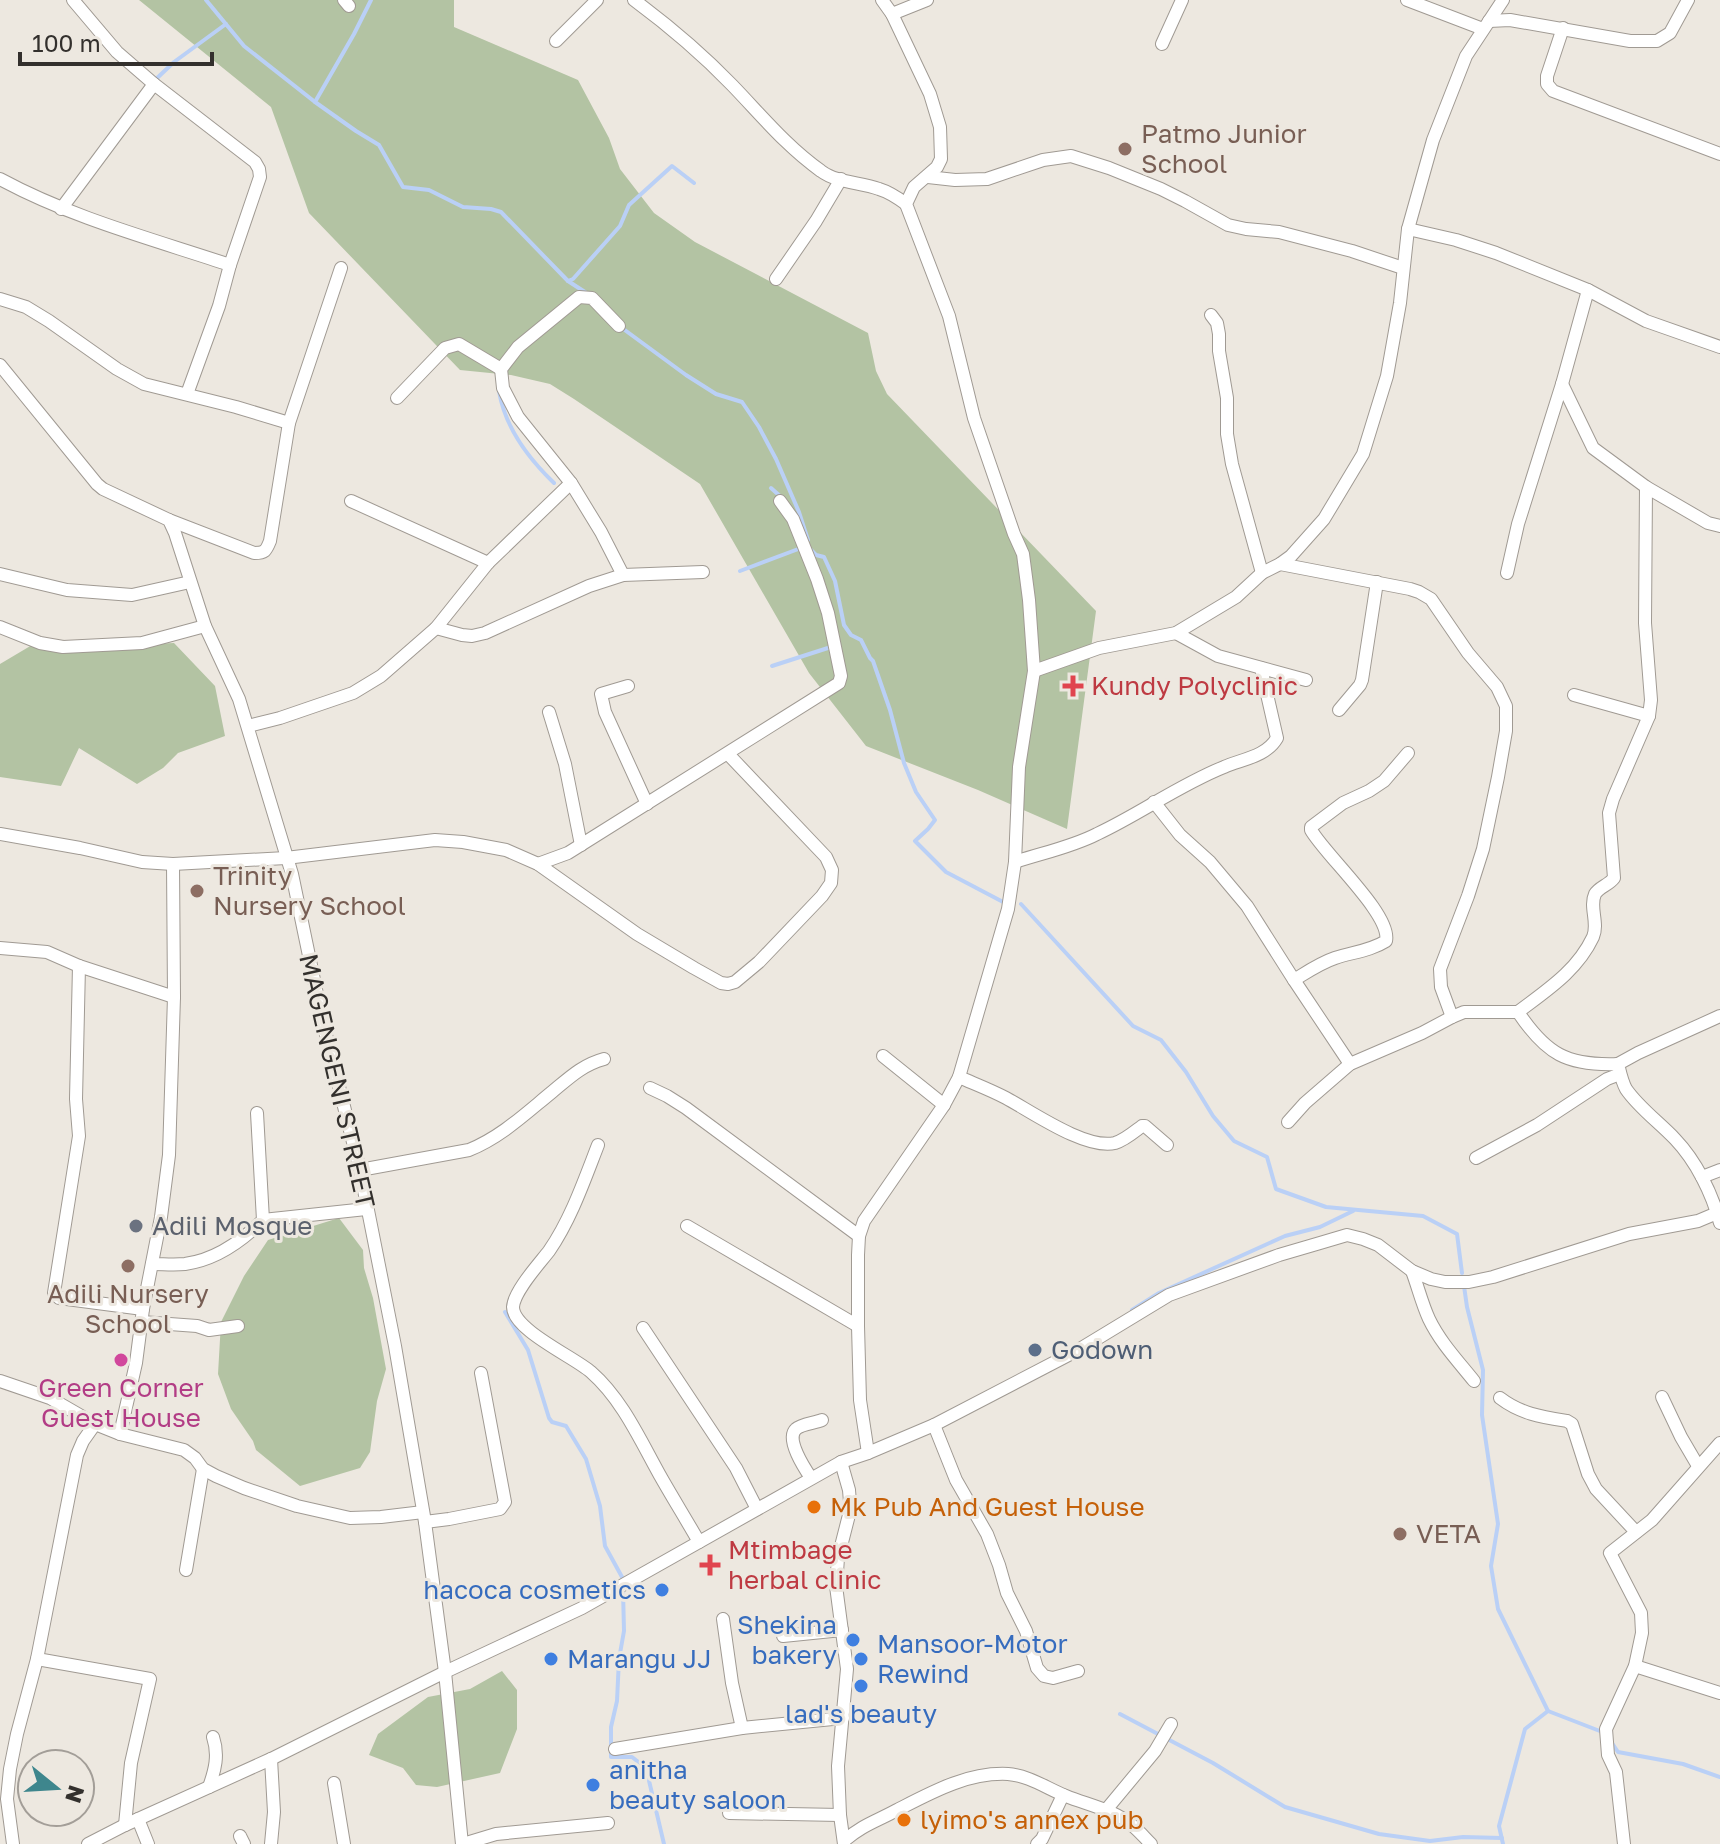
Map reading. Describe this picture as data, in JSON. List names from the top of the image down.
{
  "streets": {
    "street": ["MAGENGENI STREET"]
  },
  "places": {
    "other": [
      "Patmo Junior School",
      "Trinity Nursery School",
      "Adili Mosque",
      "Adili Nursery School",
      "Godown",
      "Green Corner Guest House",
      "Mk Pub And Guest House",
      "VETA",
      "hacoca cosmetics",
      "Shekina bakery",
      "Marangu JJ",
      "Mansoor-Motor Rewind",
      "lad's beauty",
      "anitha beauty saloon",
      "lyimo's annex pub"
    ],
    "health": ["Kundy Polyclinic", "Mtimbage herbal clinic"]
  },
  "scale_bar": "100 m",
  "north": "right"
}
